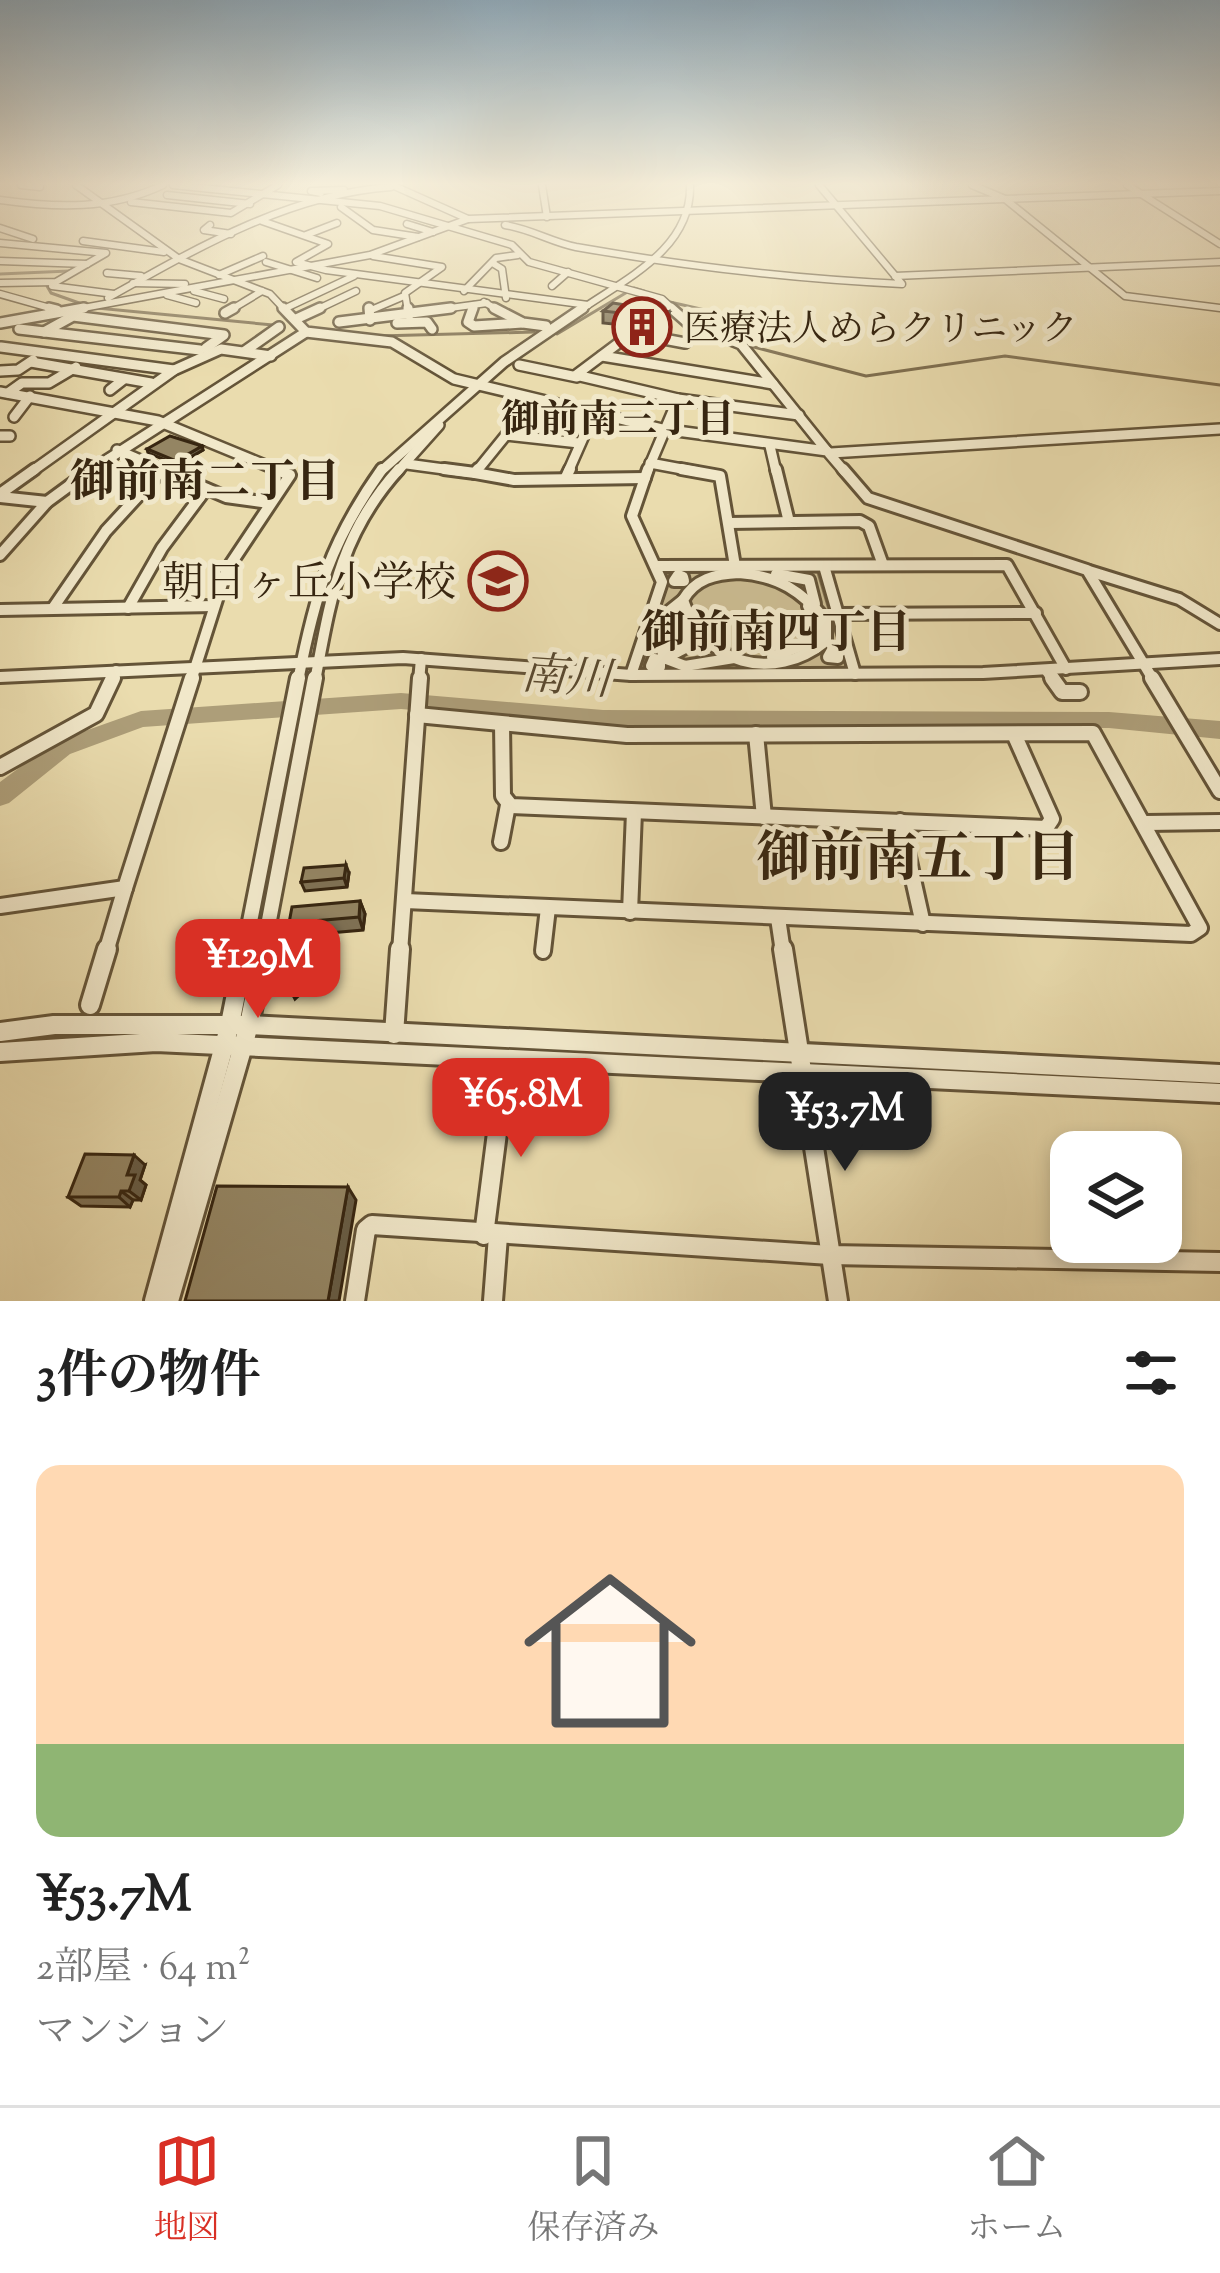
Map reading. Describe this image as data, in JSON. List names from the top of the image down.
{
  "districts": [
    "御前南三丁目",
    "御前南二丁目",
    "御前南四丁目",
    "御前南五丁目"
  ],
  "water": ["南川"],
  "places": {
    "building": ["医療法人めらクリニック"],
    "school or university": ["朝日ヶ丘小学校"]
  },
  "page": {
    "price": ["¥129M", "¥65.8M", "¥53.7M"],
    "heading": "3件の物件",
    "list": [
      {
        "name": "¥53.7M",
        "note": "2部屋 · 64 m² · マンション"
      }
    ],
    "tabs": ["地図", "保存済み", "ホーム"]
  }
}
